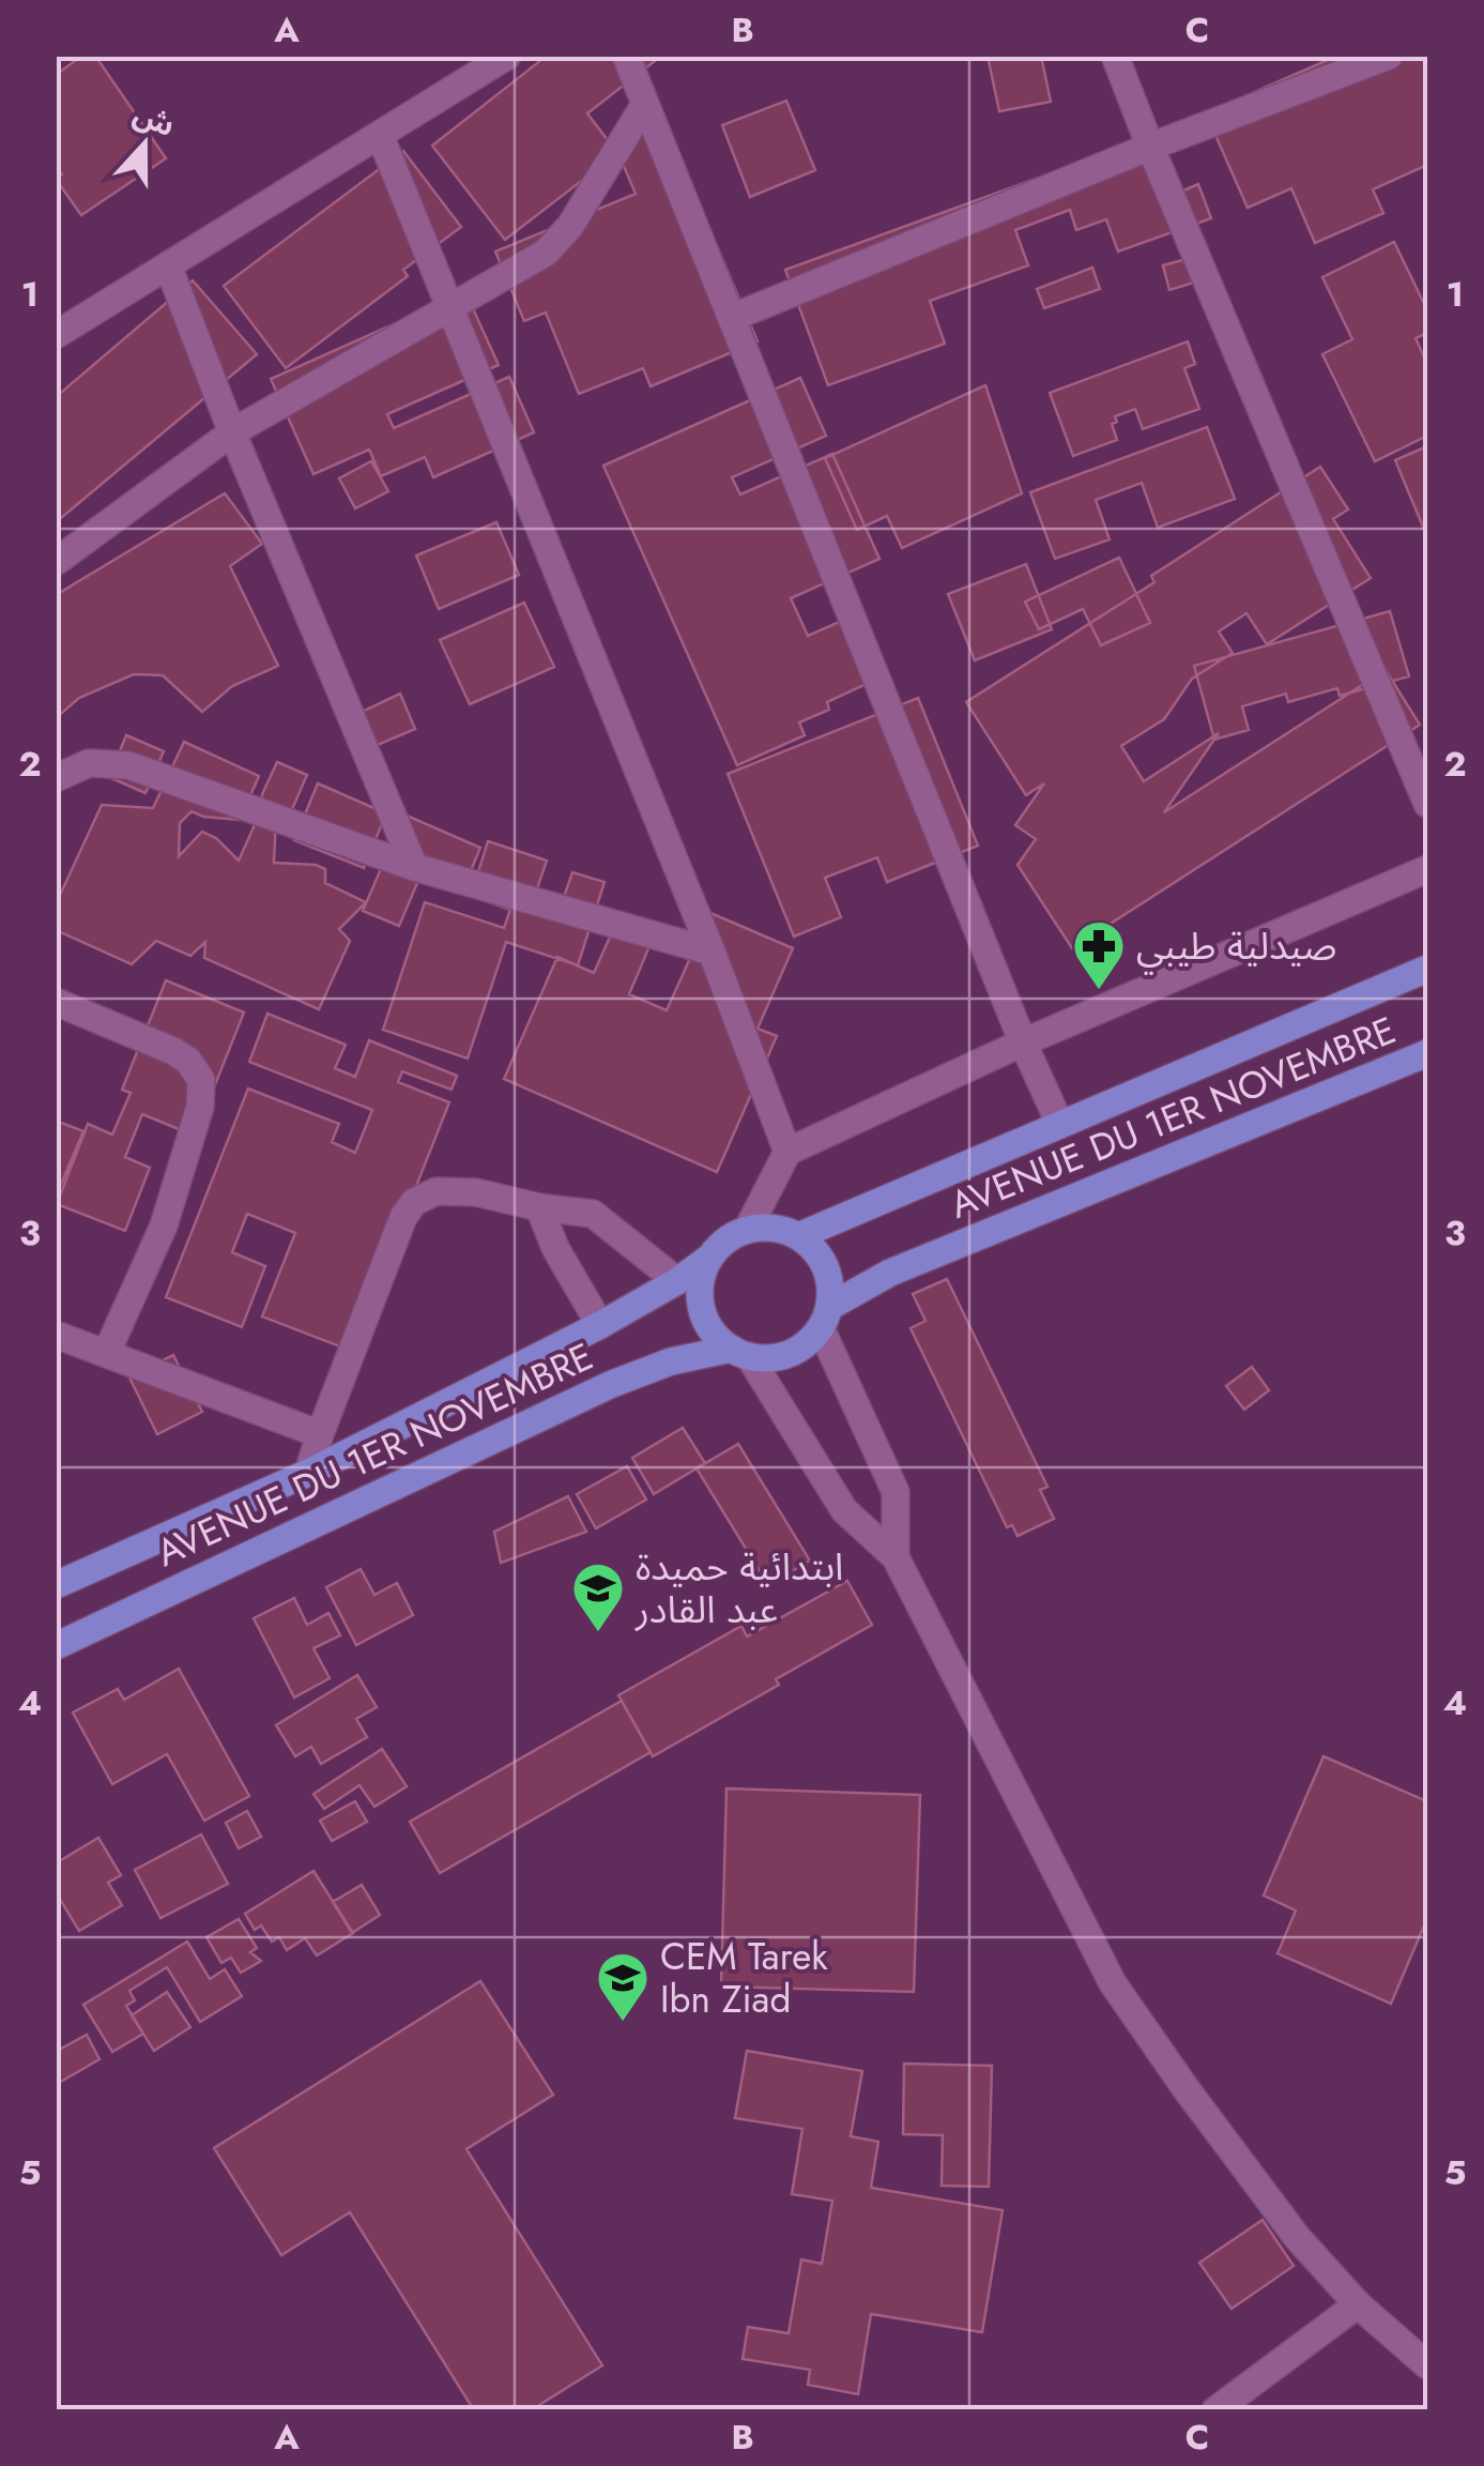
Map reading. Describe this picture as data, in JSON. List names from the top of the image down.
{
  "streets": {
    "main road": ["AVENUE DU 1ER NOVEMBRE"]
  },
  "places": {
    "pharmacy": ["صيدلية طيبي"],
    "school or university": ["ابتدائية حميدة عبد القادر", "CEM Tarek Ibn Ziad"]
  },
  "north": "top",
  "grid": {
    "columns": ["A", "B", "C"],
    "rows": [
      "1",
      "2",
      "3",
      "4",
      "5"
    ]
  }
}
